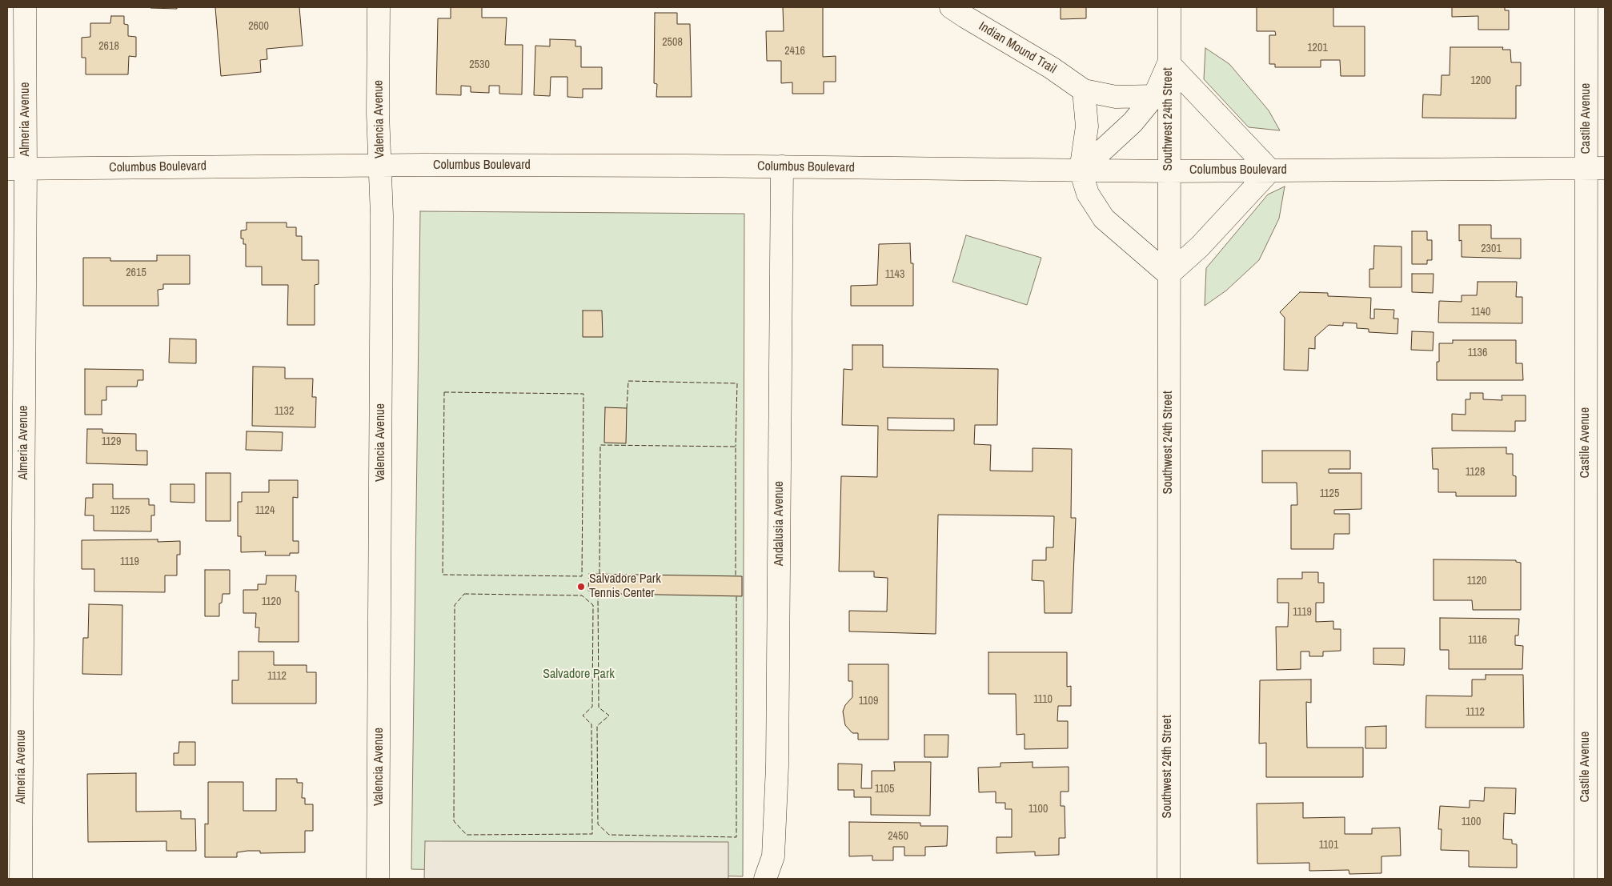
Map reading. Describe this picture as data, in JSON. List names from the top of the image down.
{
  "streets": {
    "street": [
      "Indian Mound Trail",
      "Castile Avenue",
      "Almeria Avenue",
      "Valencia Avenue",
      "Southwest 24th Street",
      "Columbus Boulevard",
      "Andalusia Avenue"
    ]
  },
  "crossings": [
    ["Castile Avenue", "Columbus Boulevard"],
    ["Almeria Avenue", "Columbus Boulevard"],
    ["Valencia Avenue", "Columbus Boulevard"],
    ["Southwest 24th Street", "Columbus Boulevard"],
    ["Columbus Boulevard", "Andalusia Avenue"]
  ],
  "parks": ["Salvadore Park"],
  "places": ["Salvadore Park Tennis Center"],
  "house_numbers": [
    "2600",
    "2508",
    "2618",
    "1201",
    "2416",
    "2530",
    "1200",
    "2301",
    "2615",
    "1143",
    "1140",
    "1136",
    "1132",
    "1129",
    "1128",
    "1125",
    "1125",
    "1124",
    "1119",
    "1120",
    "1120",
    "1119",
    "1116",
    "1112",
    "1110",
    "1109",
    "1112",
    "1105",
    "1100",
    "1100",
    "2450",
    "1101"
  ]
}
